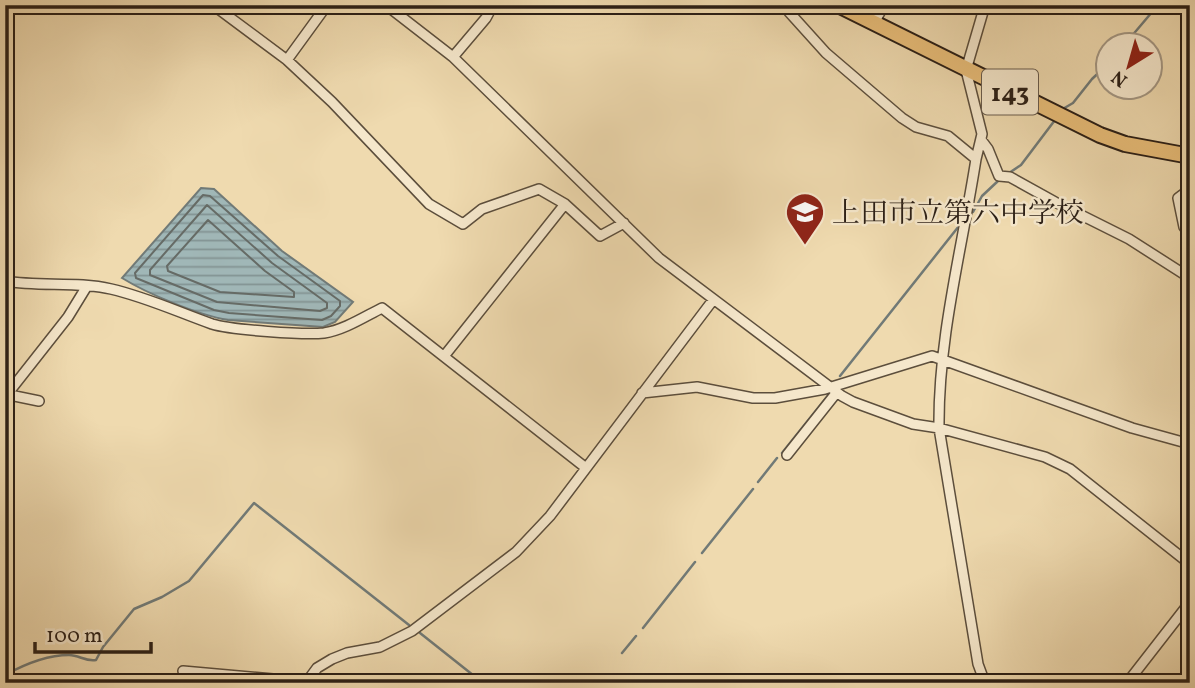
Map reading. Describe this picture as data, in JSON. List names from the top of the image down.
{
  "streets": {
    "highway": ["143"]
  },
  "places": {
    "school or university": ["上田市立第六中学校"]
  },
  "scale_bar": "100 m",
  "north": "bottom left"
}
